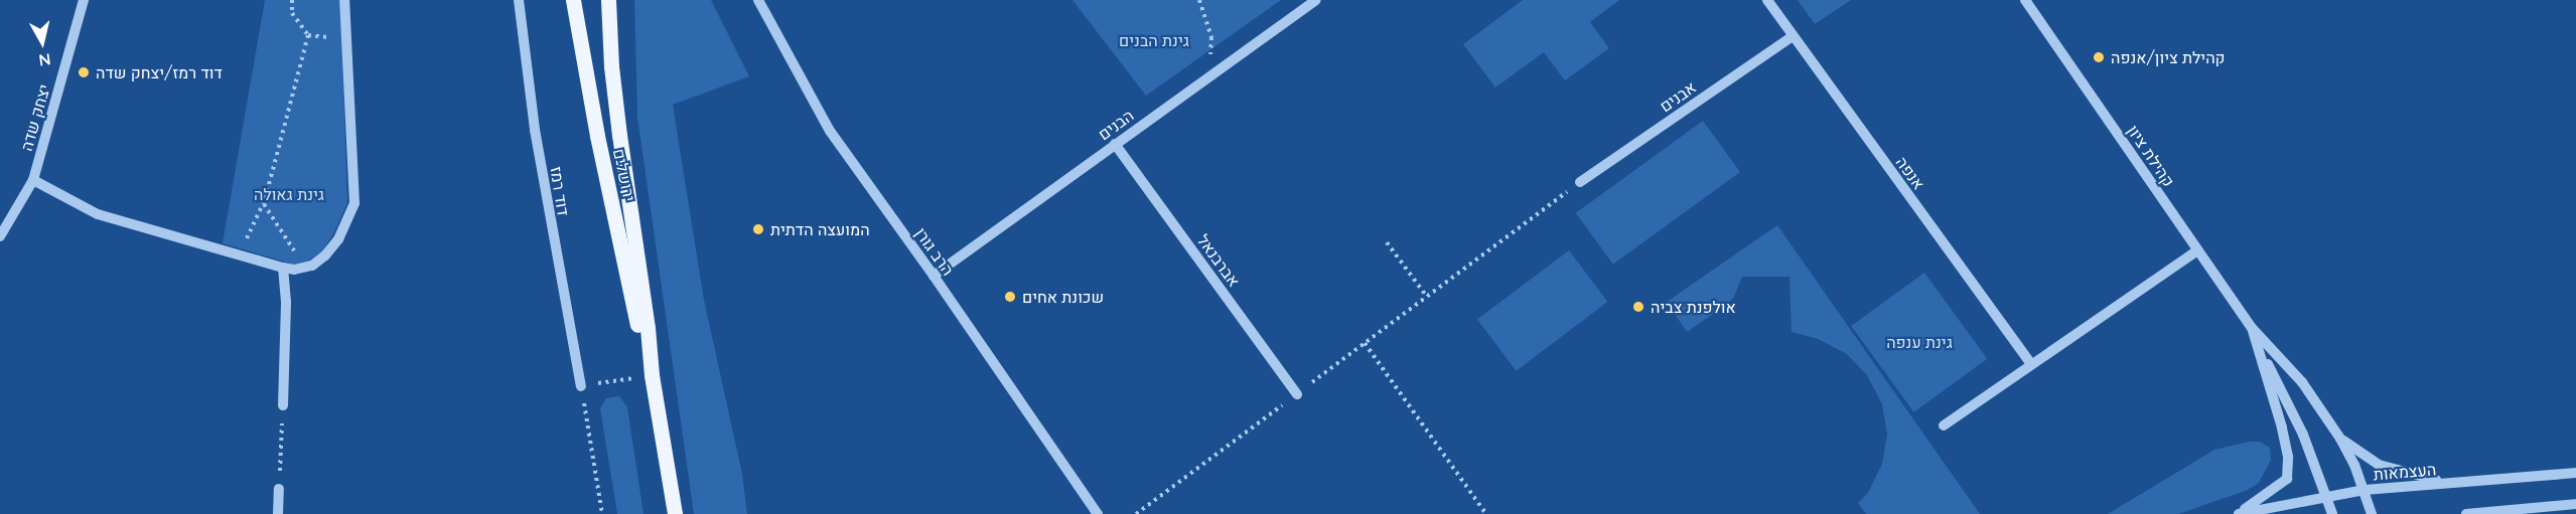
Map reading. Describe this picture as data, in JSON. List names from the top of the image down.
{
  "streets": {
    "main road": ["ירושלים"],
    "street": [
      "אבנים",
      "יצחק שדה",
      "הבנים",
      "קהילת ציון",
      "אנפה",
      "דוד רמז",
      "הרב גורן",
      "אברבנאל",
      "העצמאות"
    ]
  },
  "crossings": [
    ["אבנים", "אנפה"],
    ["הבנים", "הרב גורן"],
    ["הבנים", "אברבנאל"],
    ["קהילת ציון", "העצמאות"]
  ],
  "parks": ["גינת הבנים", "גינת גאולה", "גינת ענפה"],
  "places": [
    "קהילת ציון/אנפה",
    "דוד רמז/יצחק שדה",
    "המועצה הדתית",
    "שכונת אחים",
    "אולפנת צביה"
  ],
  "north": "bottom"
}
